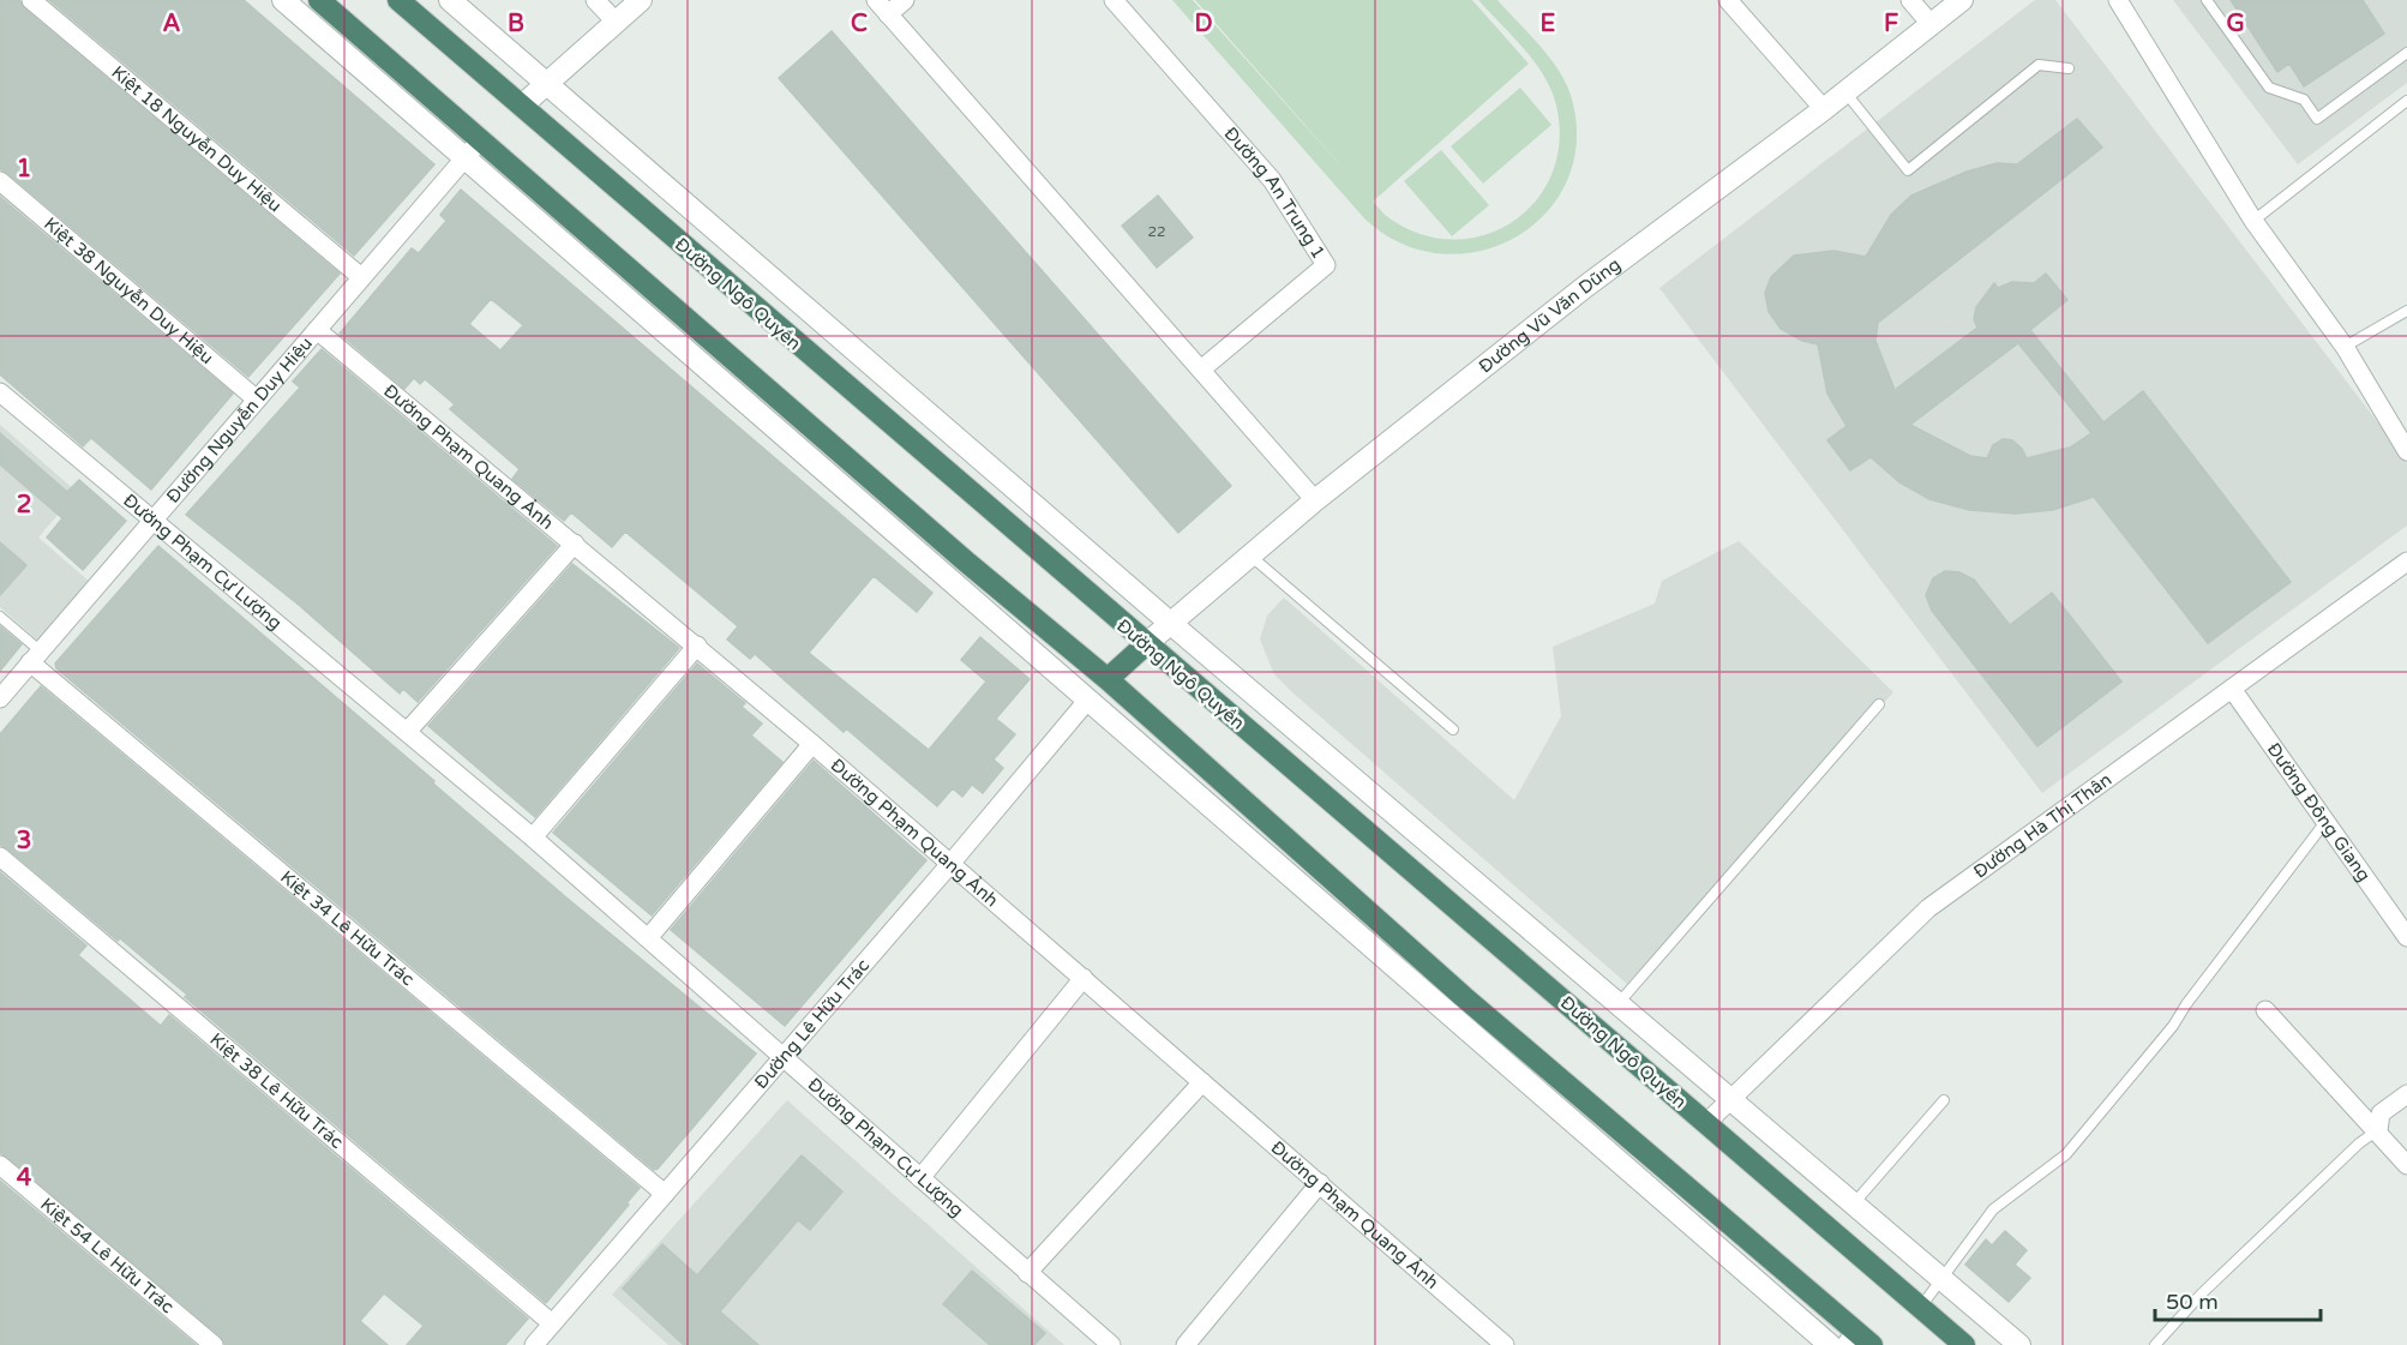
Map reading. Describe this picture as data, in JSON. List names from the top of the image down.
{
  "streets": {
    "highway": ["Đường Ngô Quyền"],
    "street": [
      "Kiệt 18 Nguyễn Duy Hiệu",
      "Đường An Trung 1",
      "Kiệt 38 Nguyễn Duy Hiệu",
      "Đường Vũ Văn Dũng",
      "Đường Nguyễn Duy Hiệu",
      "Đường Phạm Quang Ảnh",
      "Đường Phạm Cự Lượng",
      "Đường Đông Giang",
      "Đường Hà Thị Thân",
      "Kiệt 34 Lê Hữu Trác",
      "Đường Lê Hữu Trác",
      "Kiệt 38 Lê Hữu Trác",
      "Kiệt 54 Lê Hữu Trác"
    ]
  },
  "crossings": [
    ["Kiệt 18 Nguyễn Duy Hiệu", "Đường Nguyễn Duy Hiệu"],
    ["Kiệt 38 Nguyễn Duy Hiệu", "Đường Nguyễn Duy Hiệu"],
    ["Đường Ngô Quyền", "Đường Vũ Văn Dũng"],
    ["Đường Ngô Quyền", "Đường Hà Thị Thân"],
    ["Đường Nguyễn Duy Hiệu", "Đường Phạm Quang Ảnh"],
    ["Đường Nguyễn Duy Hiệu", "Đường Phạm Cự Lượng"],
    ["Đường Nguyễn Duy Hiệu", "Kiệt 34 Lê Hữu Trác"],
    ["Đường Phạm Quang Ảnh", "Đường Lê Hữu Trác"],
    ["Đường Phạm Cự Lượng", "Đường Lê Hữu Trác"],
    ["Đường Đông Giang", "Đường Hà Thị Thân"],
    ["Kiệt 34 Lê Hữu Trác", "Đường Lê Hữu Trác"],
    ["Đường Lê Hữu Trác", "Kiệt 38 Lê Hữu Trác"]
  ],
  "house_numbers": ["22"],
  "scale_bar": "50 m",
  "grid": {
    "columns": [
      "A",
      "B",
      "C",
      "D",
      "E",
      "F",
      "G"
    ],
    "rows": [
      "1",
      "2",
      "3",
      "4"
    ]
  }
}
